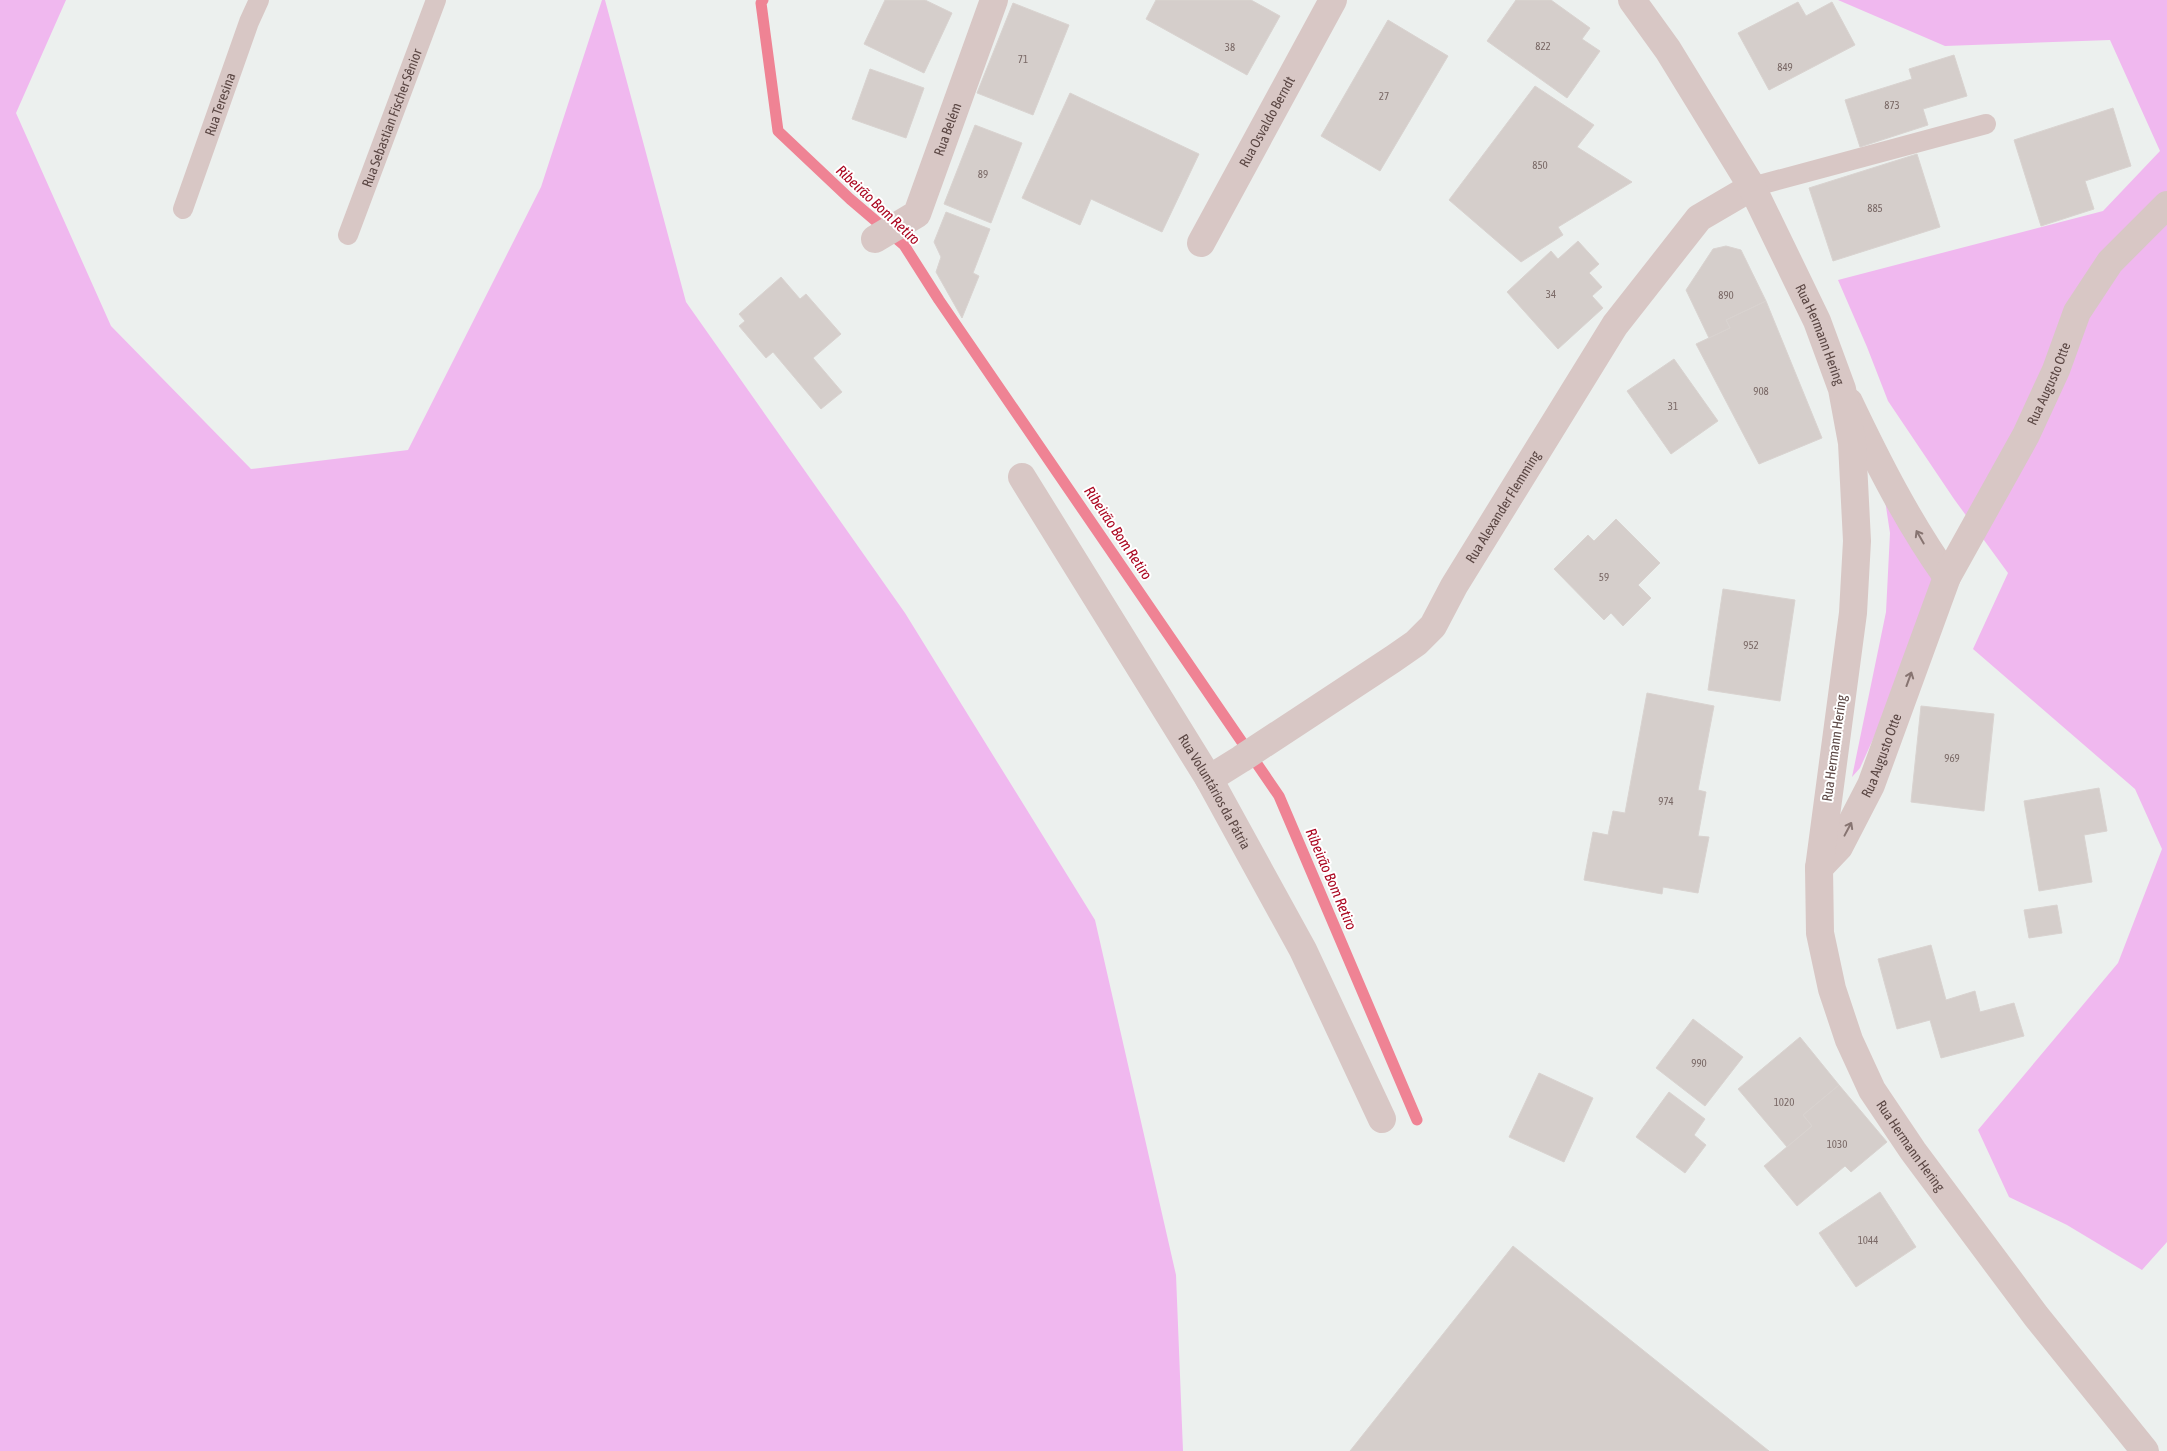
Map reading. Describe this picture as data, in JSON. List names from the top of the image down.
{
  "streets": {
    "street": [
      "Rua Osvaldo Berndt",
      "Rua Belém",
      "Rua Hermann Hering",
      "Rua Augusto Otte",
      "Rua Alexander Flemming",
      "Rua Voluntários da Pátria"
    ],
    "lane": ["Rua Teresina", "Rua Sebastian Fischer Sênior"]
  },
  "crossings": [
    ["Rua Hermann Hering", "Rua Augusto Otte"],
    ["Rua Hermann Hering", "Rua Alexander Flemming"],
    ["Rua Alexander Flemming", "Rua Voluntários da Pátria"]
  ],
  "one_way": ["Rua Augusto Otte"],
  "water": ["Ribeirão Bom Retiro"],
  "house_numbers": [
    "822",
    "38",
    "71",
    "849",
    "27",
    "873",
    "850",
    "89",
    "885",
    "34",
    "890",
    "908",
    "31",
    "59",
    "952",
    "969",
    "974",
    "990",
    "1020",
    "1030",
    "1044"
  ]
}
